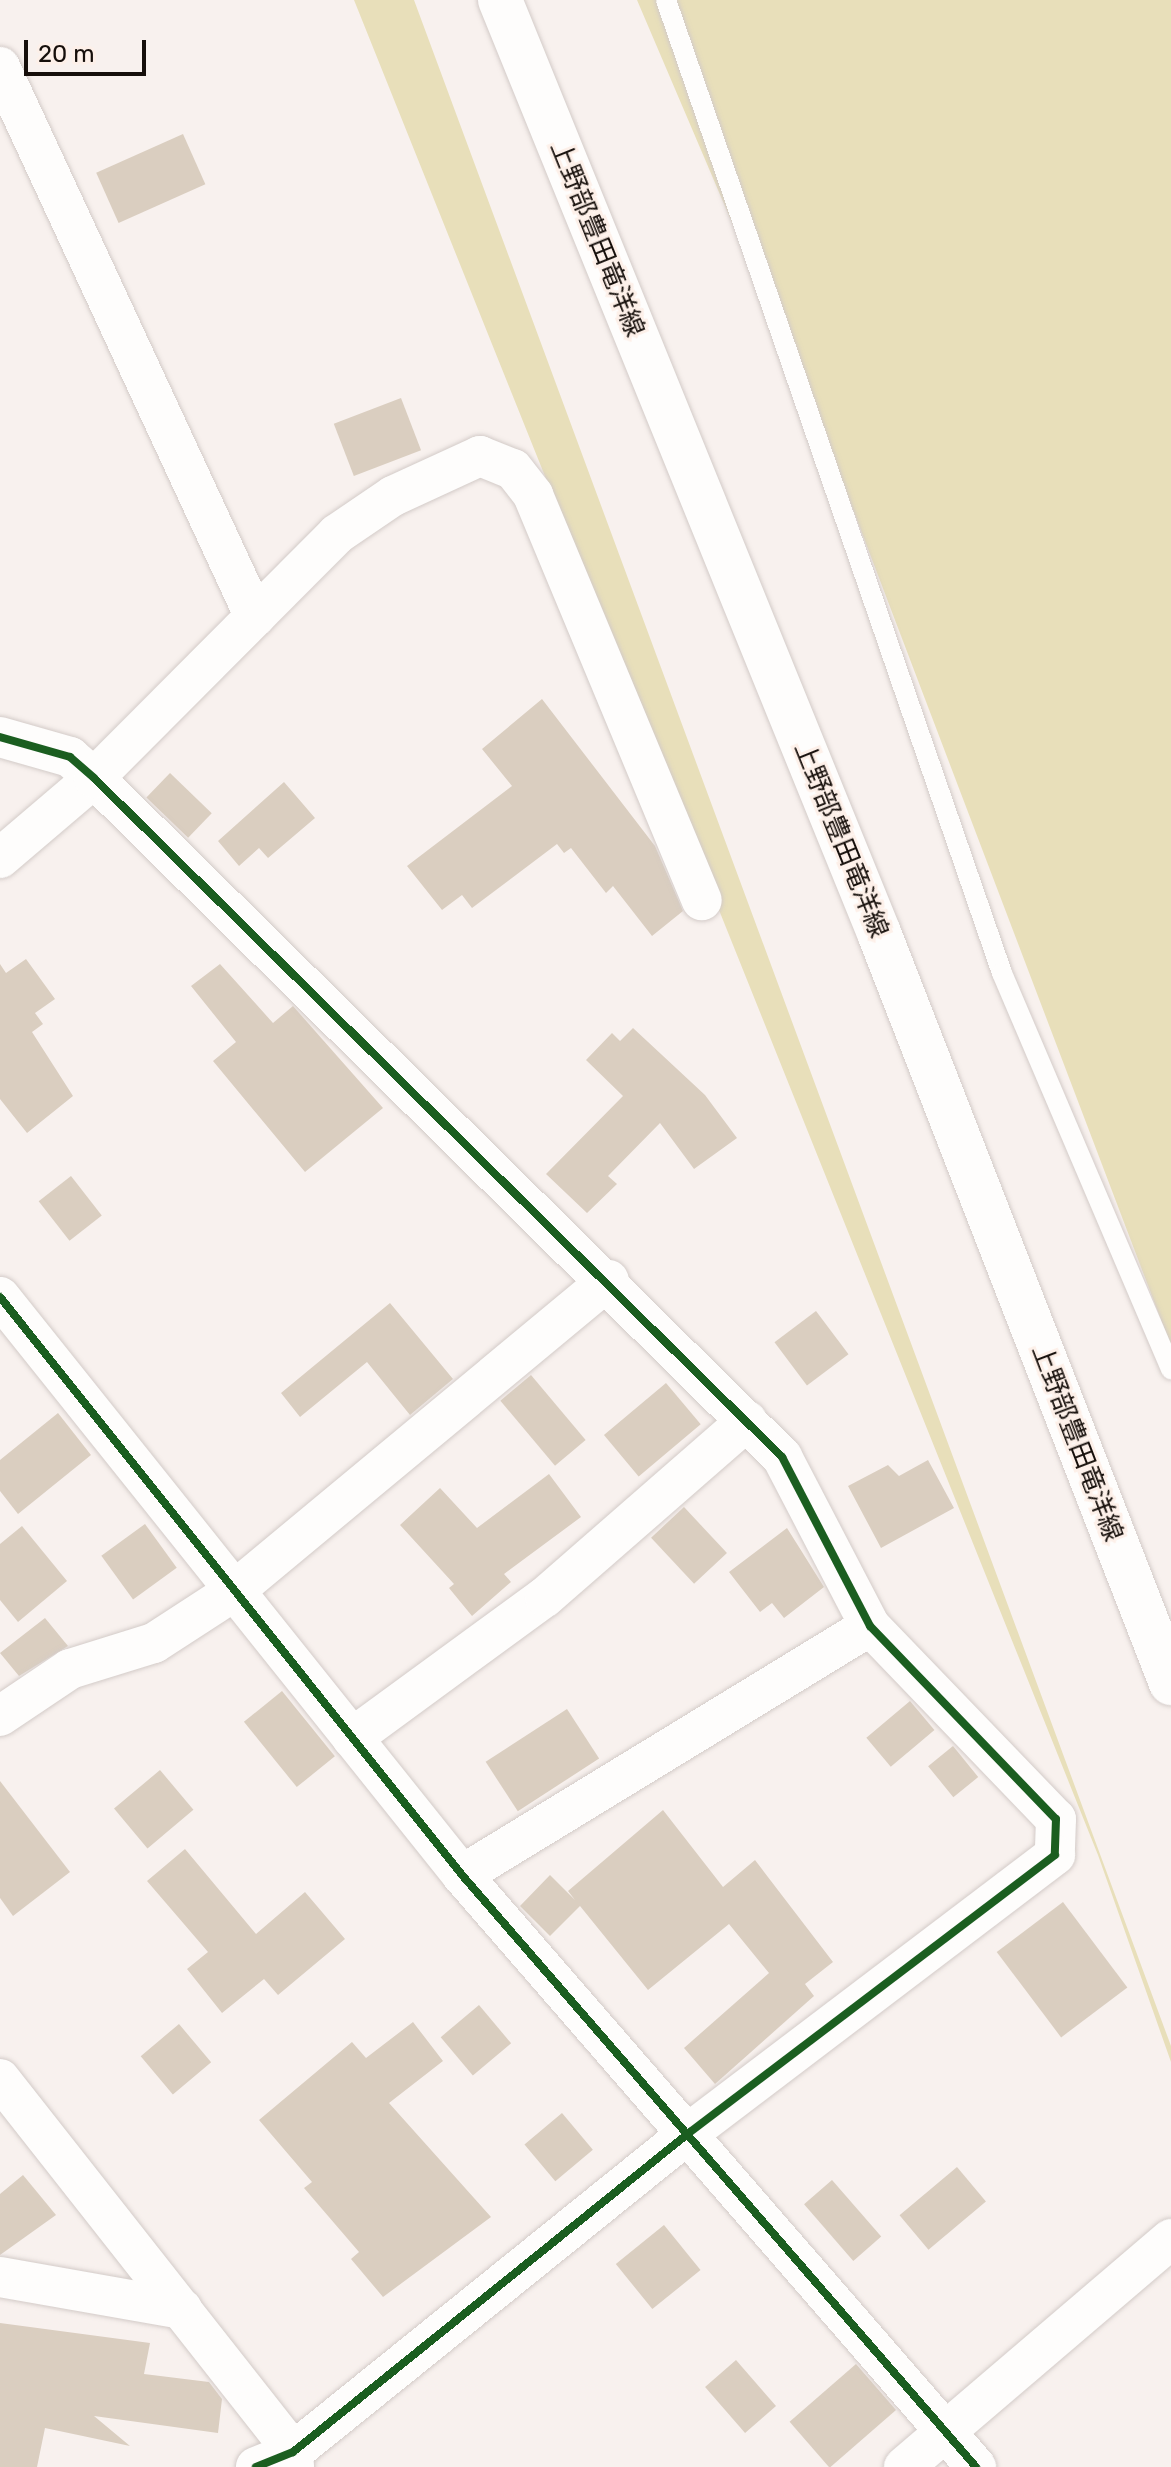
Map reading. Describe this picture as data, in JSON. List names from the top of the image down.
{
  "streets": {
    "main road": ["上野部豊田竜洋線"]
  },
  "scale_bar": "20 m"
}
